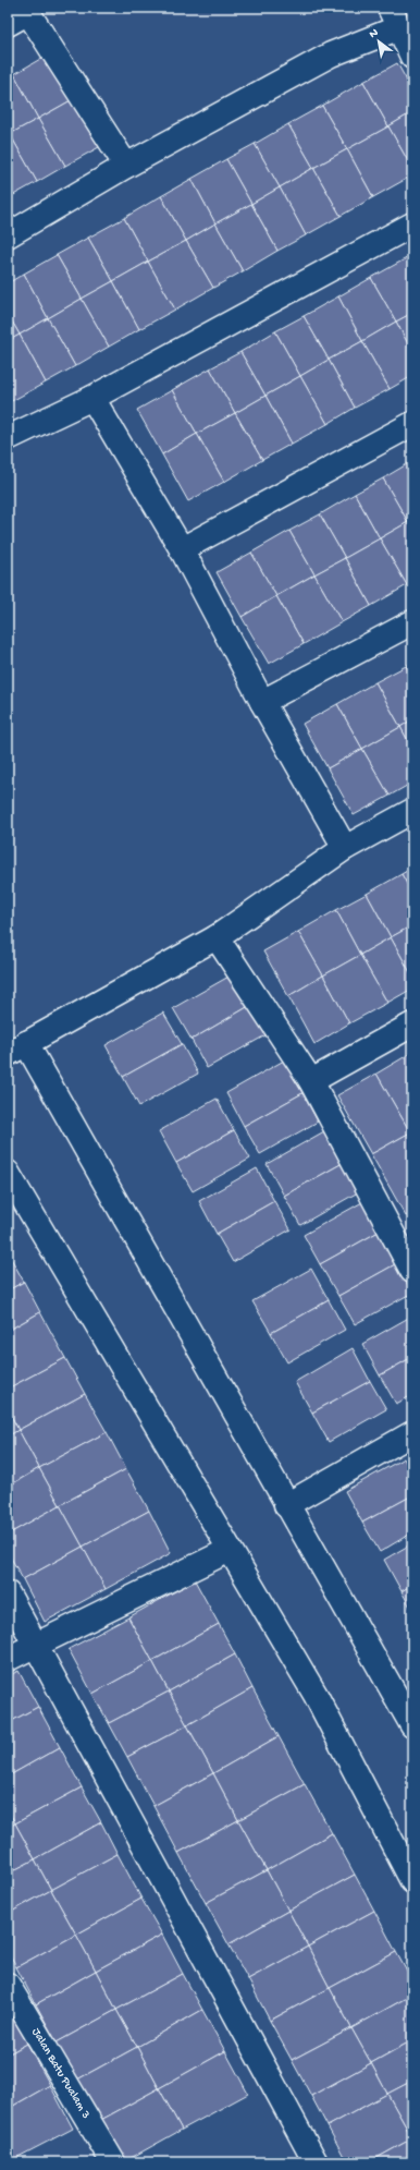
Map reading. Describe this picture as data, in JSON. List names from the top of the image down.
{
  "streets": {
    "street": ["Jalan Batu Pualam 3"]
  },
  "north": "top left"
}
